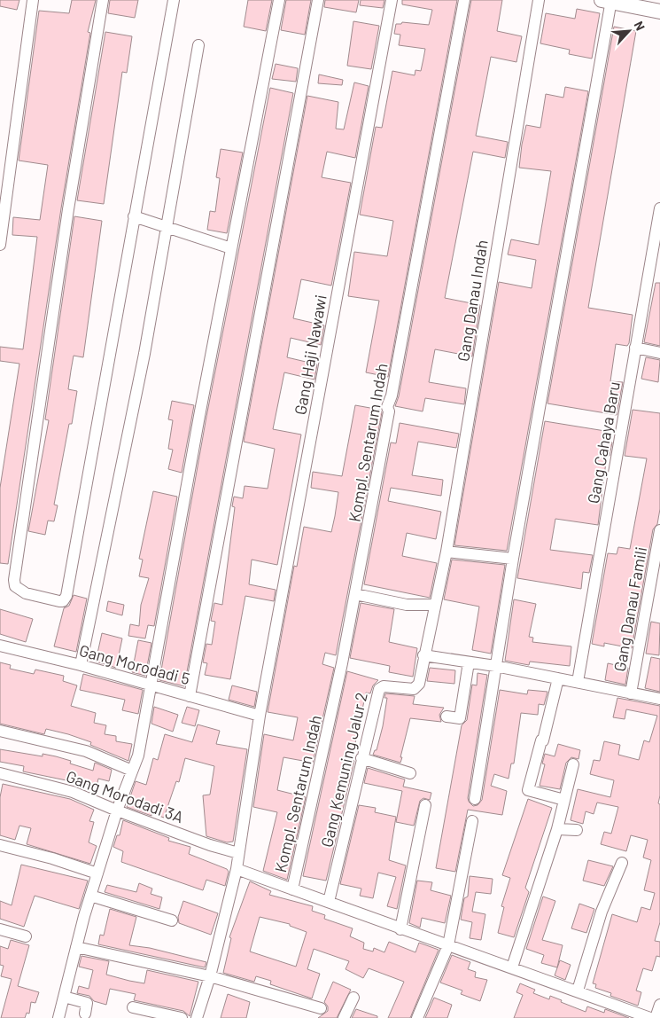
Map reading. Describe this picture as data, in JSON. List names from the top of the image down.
{
  "streets": {
    "street": [
      "Gang Danau Indah",
      "Gang Haji Nawawi",
      "Kompl. Sentarum Indah",
      "Gang Cahaya Baru",
      "Gang Danau Famili",
      "Gang Morodadi 5",
      "Gang Kemuning Jalur 2",
      "Gang Morodadi 3A"
    ]
  },
  "crossings": [
    ["Gang Danau Indah", "Gang Kemuning Jalur 2"],
    ["Gang Haji Nawawi", "Gang Morodadi 5"],
    ["Gang Haji Nawawi", "Gang Morodadi 3A"]
  ],
  "north": "top right"
}
